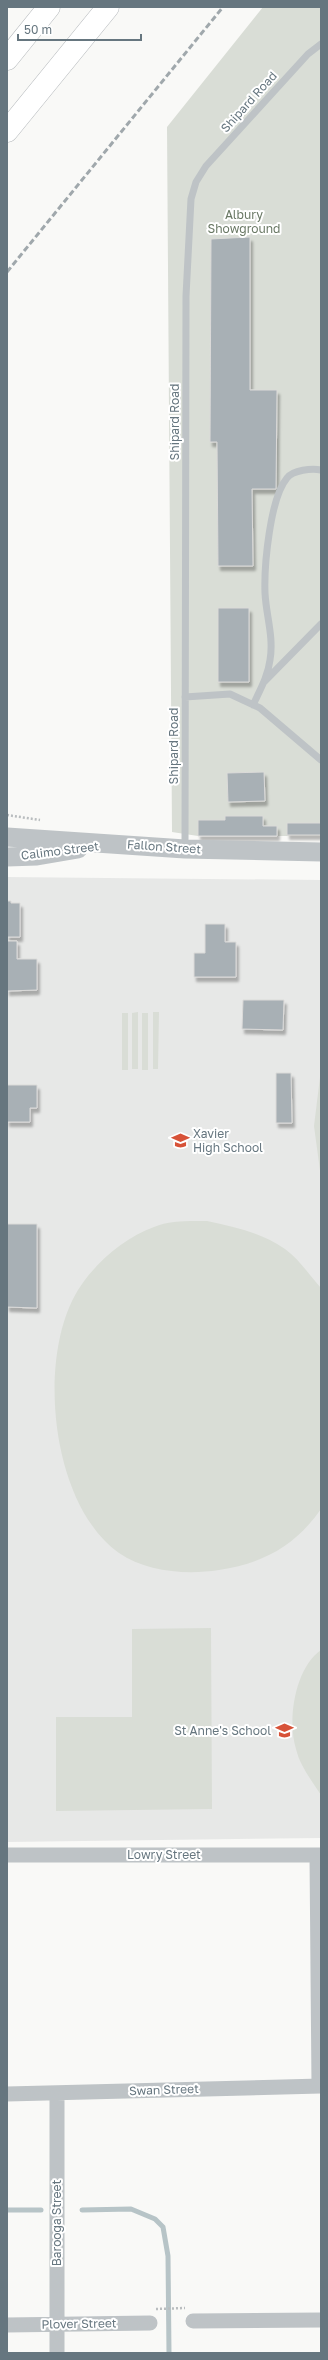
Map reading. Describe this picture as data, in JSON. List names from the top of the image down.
{
  "streets": {
    "street": [
      "Fallon Street",
      "Calimo Street",
      "Lowry Street",
      "Swan Street",
      "Barooga Street",
      "Plover Street"
    ],
    "lane": ["Shipard Road"]
  },
  "crossings": [
    ["Shipard Road", "Fallon Street"],
    ["Fallon Street", "Calimo Street"],
    ["Swan Street", "Barooga Street"],
    ["Barooga Street", "Plover Street"]
  ],
  "parks": ["Albury Showground"],
  "places": {
    "school or university": ["Xavier High School", "St Anne's School"]
  },
  "scale_bar": "50 m"
}
